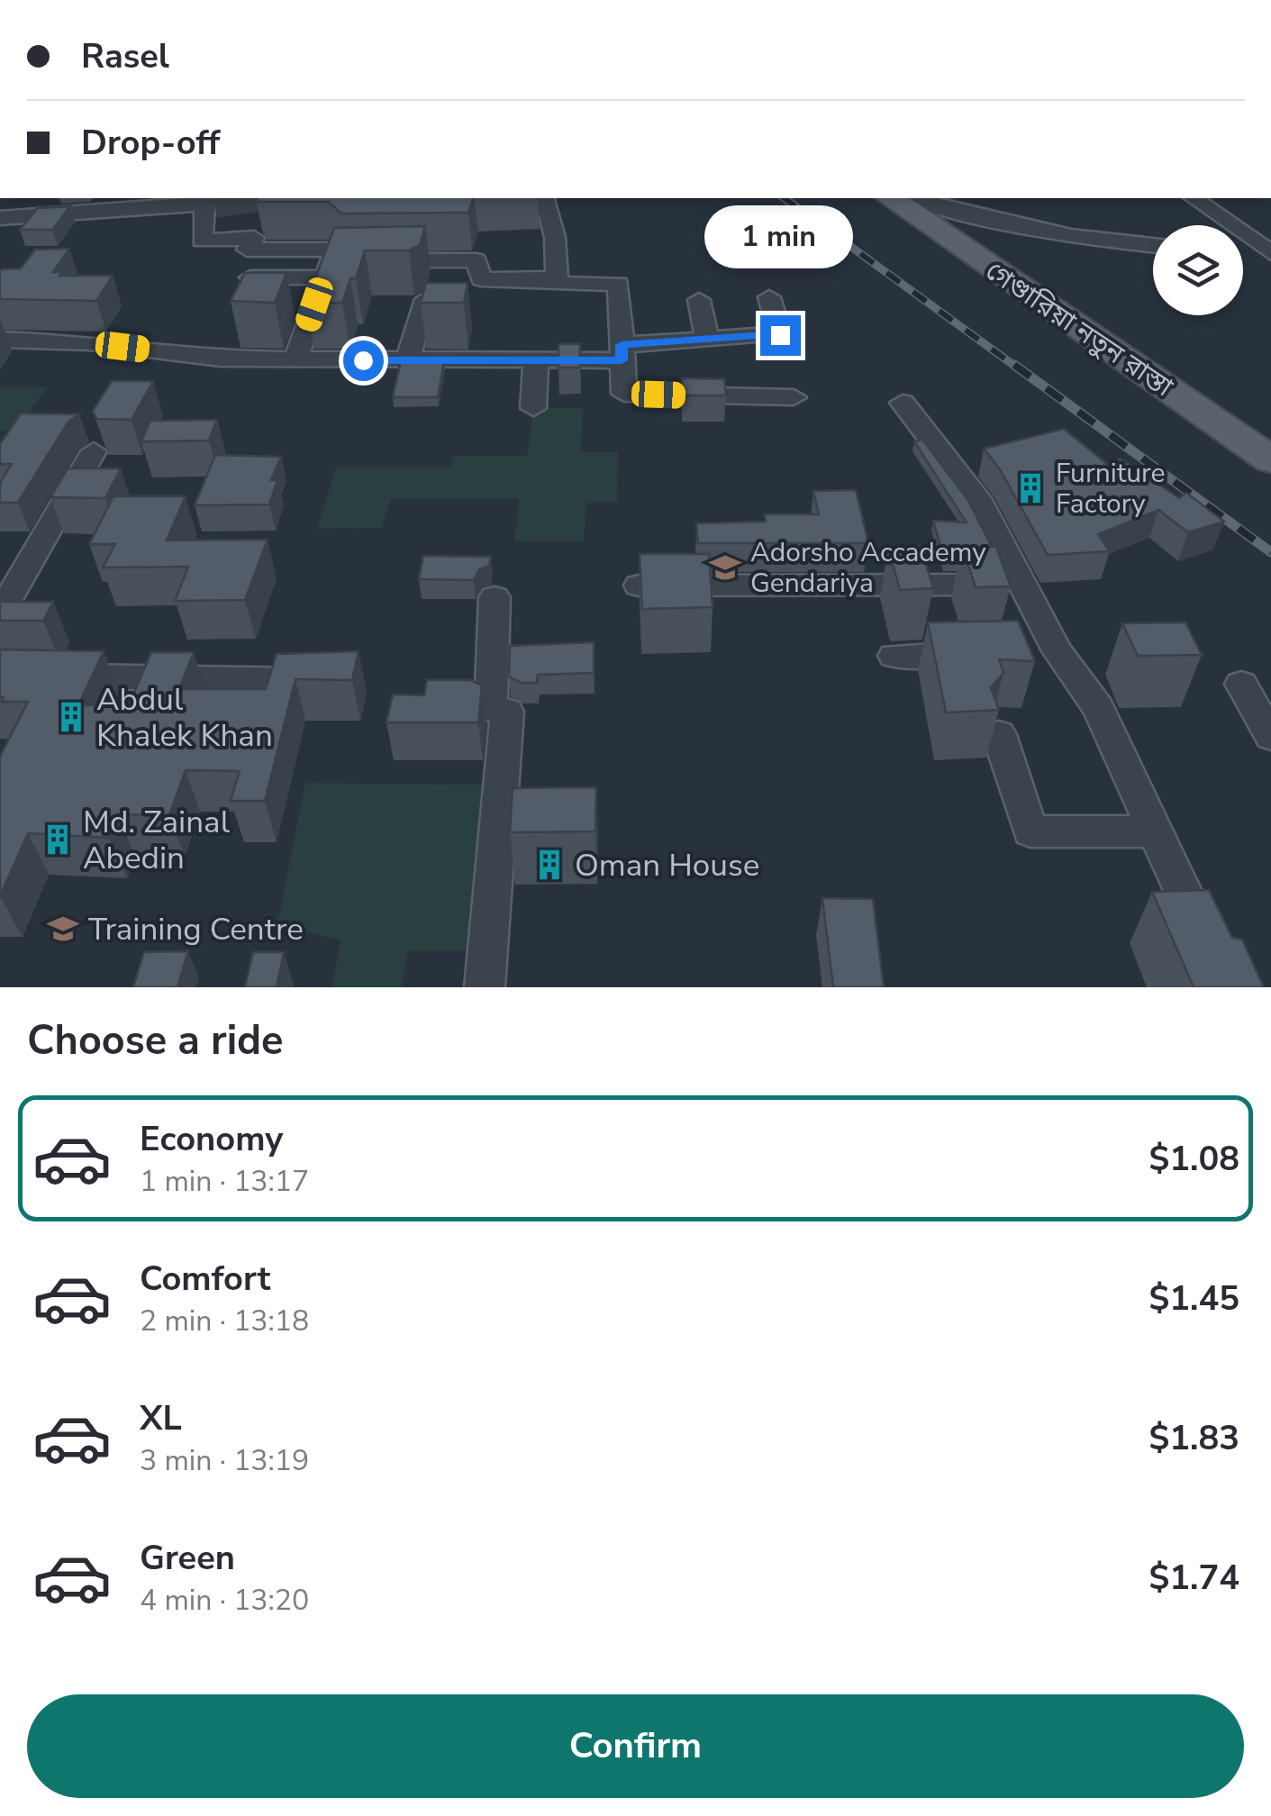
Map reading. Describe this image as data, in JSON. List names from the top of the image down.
{
  "streets": {
    "main road": ["গেণ্ডারিয়া নতুন রাস্তা"]
  },
  "places": {
    "building": [
      "Furniture Factory",
      "Abdul Khalek Khan",
      "Md. Zainal Abedin",
      "Oman House"
    ],
    "school or university": ["Adorsho Accademy Gendariya", "Training Centre"]
  },
  "page": {
    "banner": ["Rasel", "Drop-off"],
    "bubble": "1 min",
    "heading": "Choose a ride",
    "list": [
      {
        "name": "Economy",
        "note": "1 min · 13:17",
        "value": "$1.08"
      },
      {
        "name": "Comfort",
        "note": "2 min · 13:18",
        "value": "$1.45"
      },
      {
        "name": "XL",
        "note": "3 min · 13:19",
        "value": "$1.83"
      },
      {
        "name": "Green",
        "note": "4 min · 13:20",
        "value": "$1.74"
      }
    ],
    "buttons": "Confirm"
  }
}
